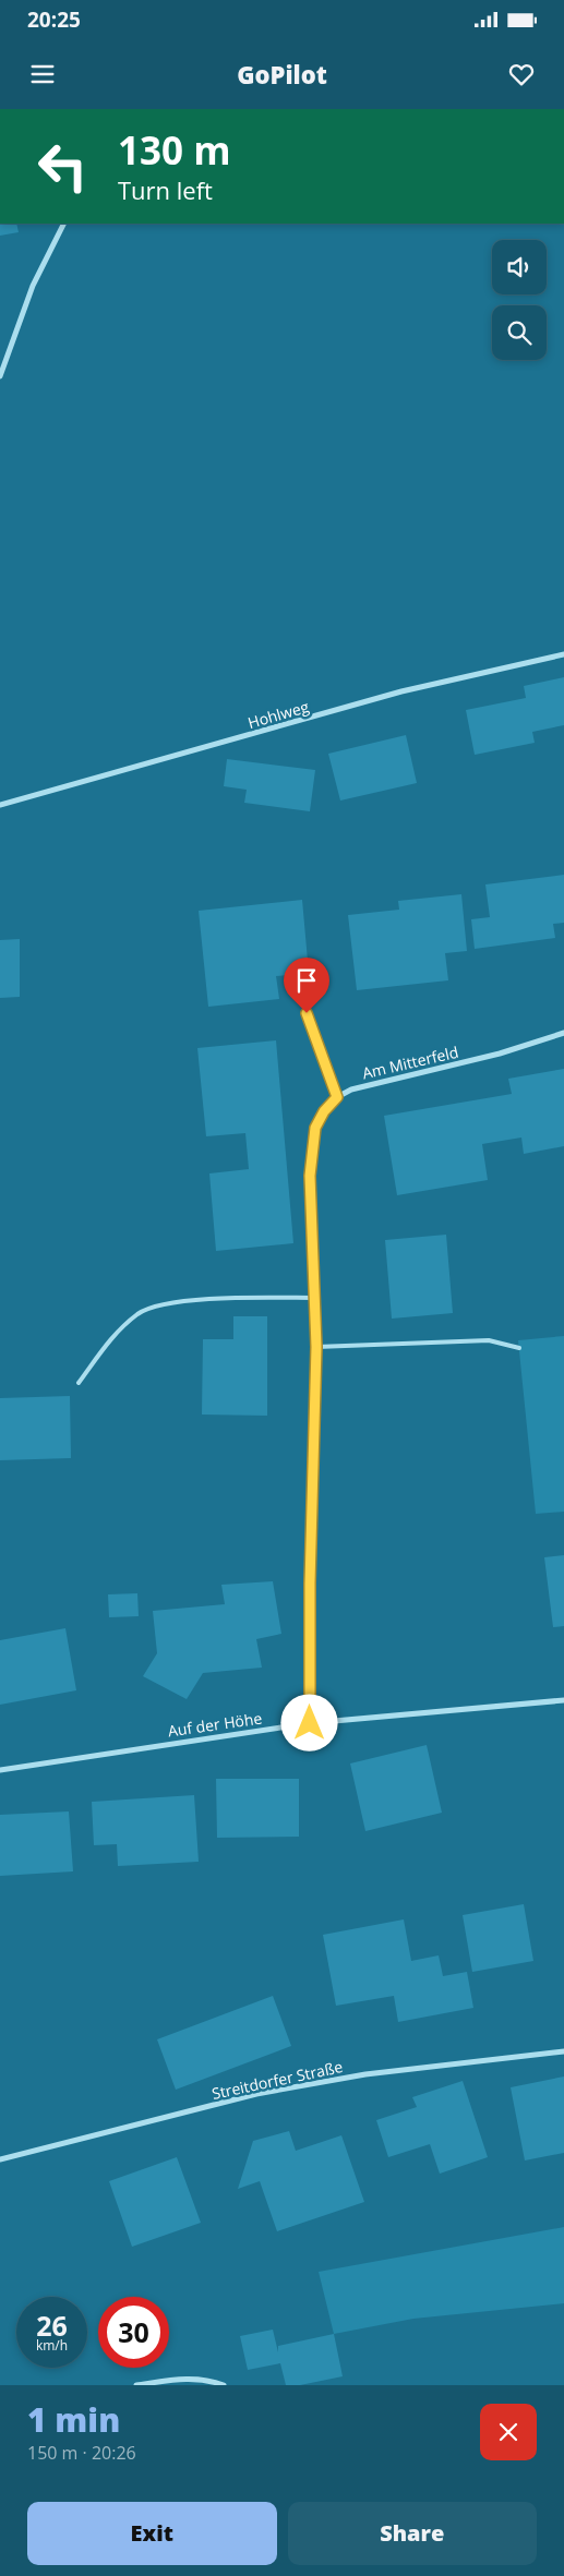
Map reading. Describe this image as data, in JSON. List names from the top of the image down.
{
  "streets": {
    "street": [
      "Hohlweg",
      "Am Mitterfeld",
      "Auf der Höhe",
      "Streitdorfer Straße"
    ]
  },
  "crossings": [
    ["Am Mitterfeld", "Auf der Höhe"]
  ],
  "page": {
    "status": "20:25",
    "header": "GoPilot",
    "turn": ["130 m", "Turn left"],
    "speed": "26 km/h",
    "limit": "30",
    "heading": ["1 min", "150 m · 20:26"],
    "buttons": ["Exit", "Share"]
  }
}
